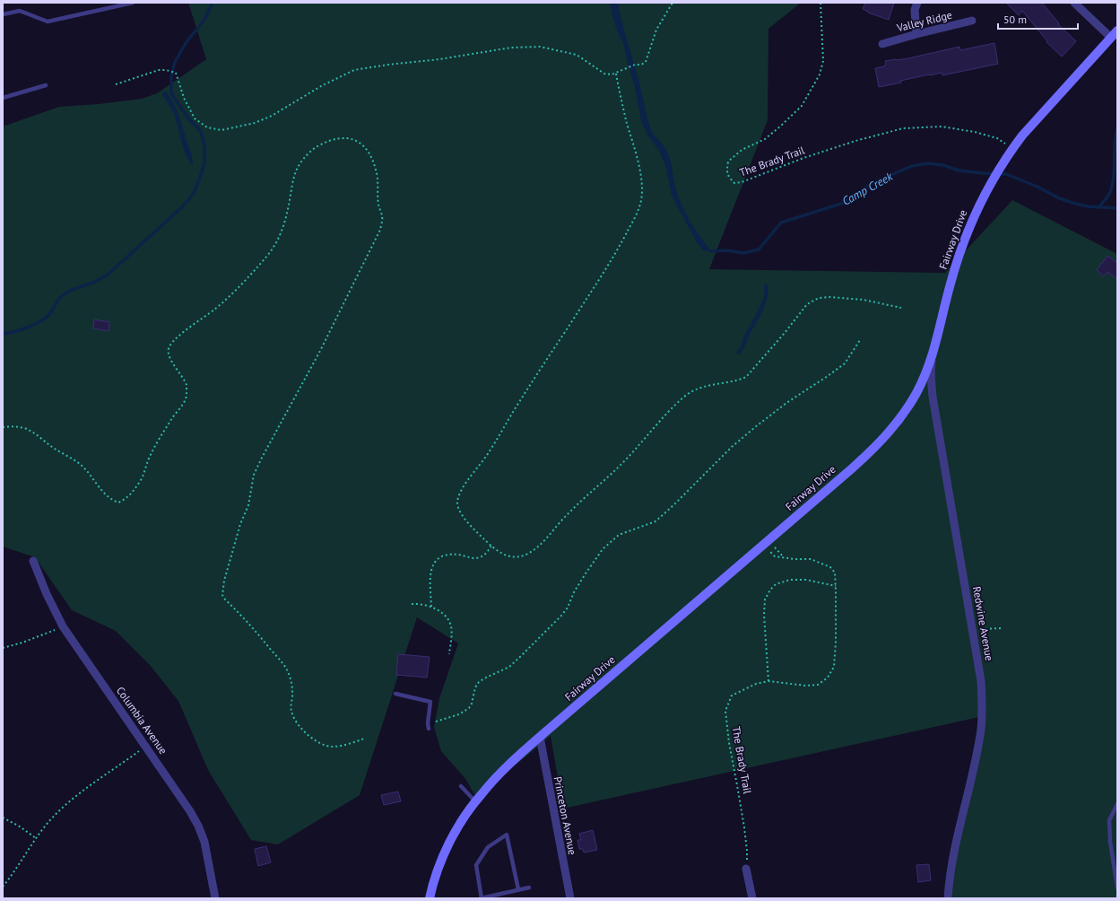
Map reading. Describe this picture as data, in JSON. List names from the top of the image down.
{
  "streets": {
    "street": [
      "Valley Ridge",
      "Fairway Drive",
      "Redwine Avenue",
      "Columbia Avenue",
      "Princeton Avenue"
    ],
    "path": ["The Brady Trail"]
  },
  "crossings": [
    ["The Brady Trail", "Fairway Drive"],
    ["Fairway Drive", "Redwine Avenue"],
    ["Fairway Drive", "Princeton Avenue"]
  ],
  "water": ["Camp Creek"],
  "scale_bar": "50 m"
}
